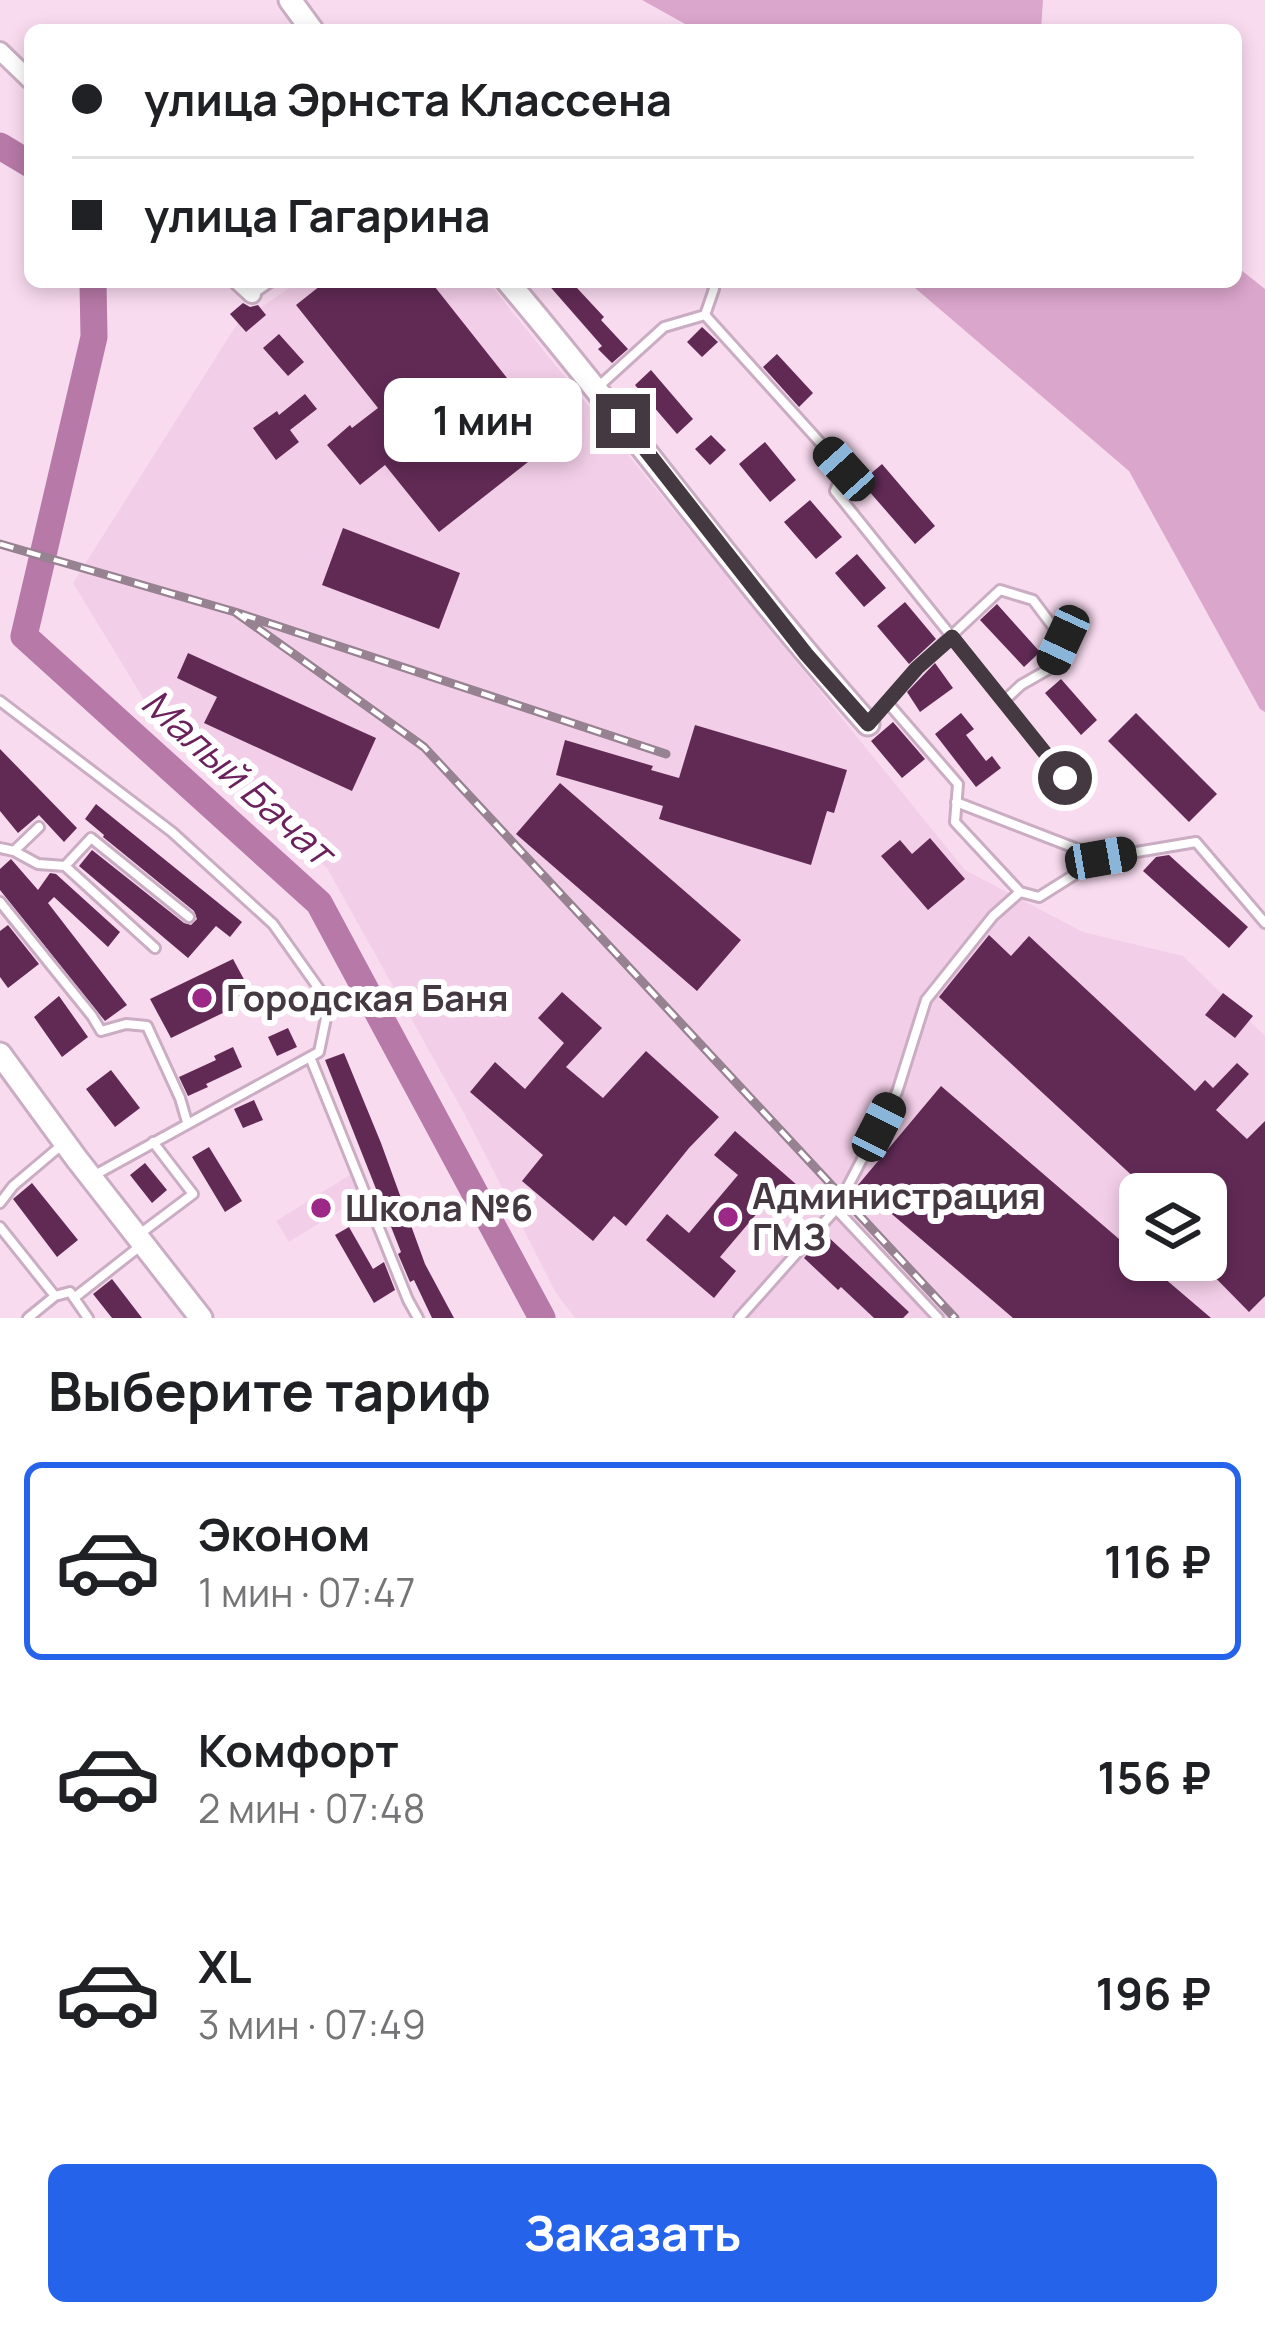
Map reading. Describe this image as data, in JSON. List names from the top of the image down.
{
  "water": ["Малый Бачат"],
  "places": ["Городская Баня", "Школа №6", "Администрация ГМЗ"],
  "page": {
    "banner": ["улица Эрнста Классена", "улица Гагарина"],
    "bubble": "1 мин",
    "heading": "Выберите тариф",
    "list": [
      {
        "name": "Эконом",
        "note": "1 мин · 07:47",
        "value": "116 ₽"
      },
      {
        "name": "Комфорт",
        "note": "2 мин · 07:48",
        "value": "156 ₽"
      },
      {
        "name": "XL",
        "note": "3 мин · 07:49",
        "value": "196 ₽"
      }
    ],
    "buttons": "Заказать"
  }
}
